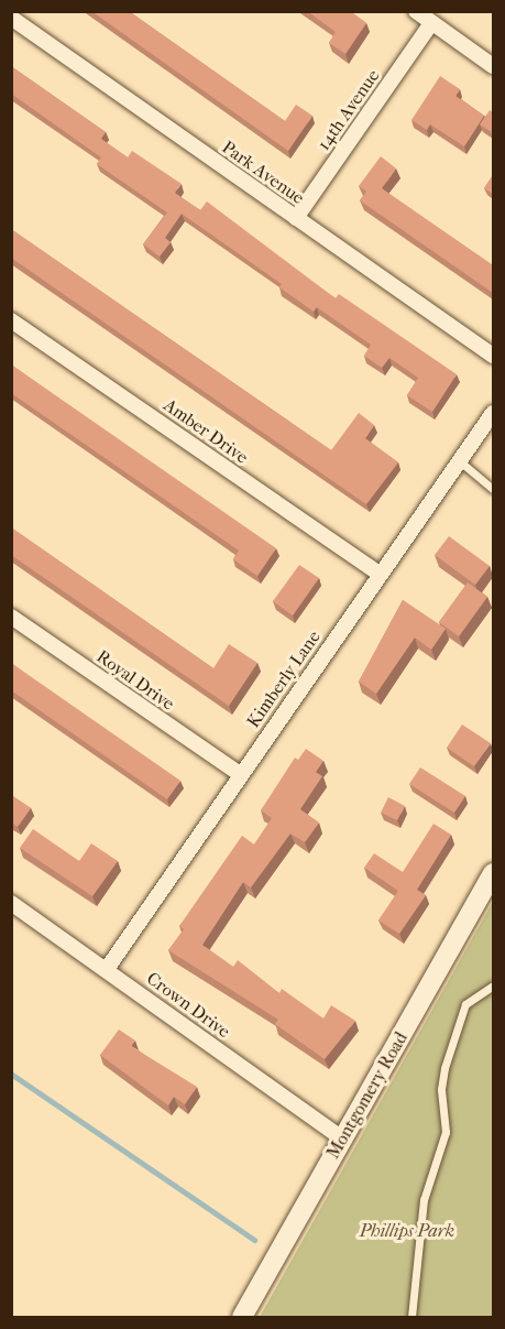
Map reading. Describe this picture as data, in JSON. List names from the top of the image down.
{
  "streets": {
    "street": [
      "14th Avenue",
      "Park Avenue",
      "Amber Drive",
      "Kimberly Lane",
      "Royal Drive",
      "Crown Drive",
      "Montgomery Road"
    ]
  },
  "crossings": [
    ["14th Avenue", "Park Avenue"],
    ["Amber Drive", "Kimberly Lane"],
    ["Kimberly Lane", "Royal Drive"],
    ["Kimberly Lane", "Crown Drive"],
    ["Crown Drive", "Montgomery Road"]
  ],
  "parks": ["Phillips Park"]
}
